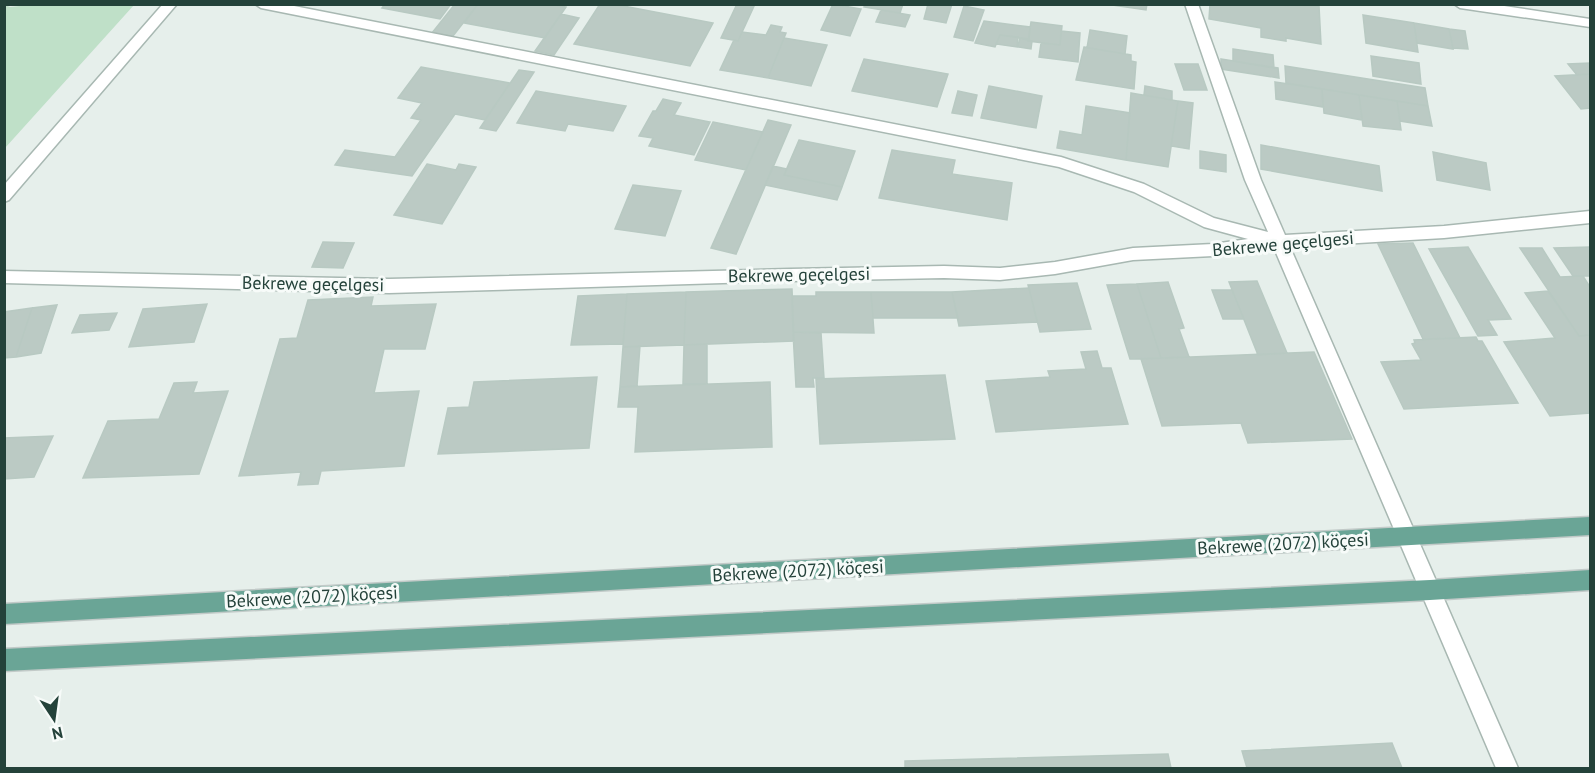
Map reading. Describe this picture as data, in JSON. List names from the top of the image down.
{
  "streets": {
    "main road": ["Bekrewe (2072) köçesi"],
    "street": ["Bekrewe geçelgesi"]
  },
  "north": "bottom"
}
